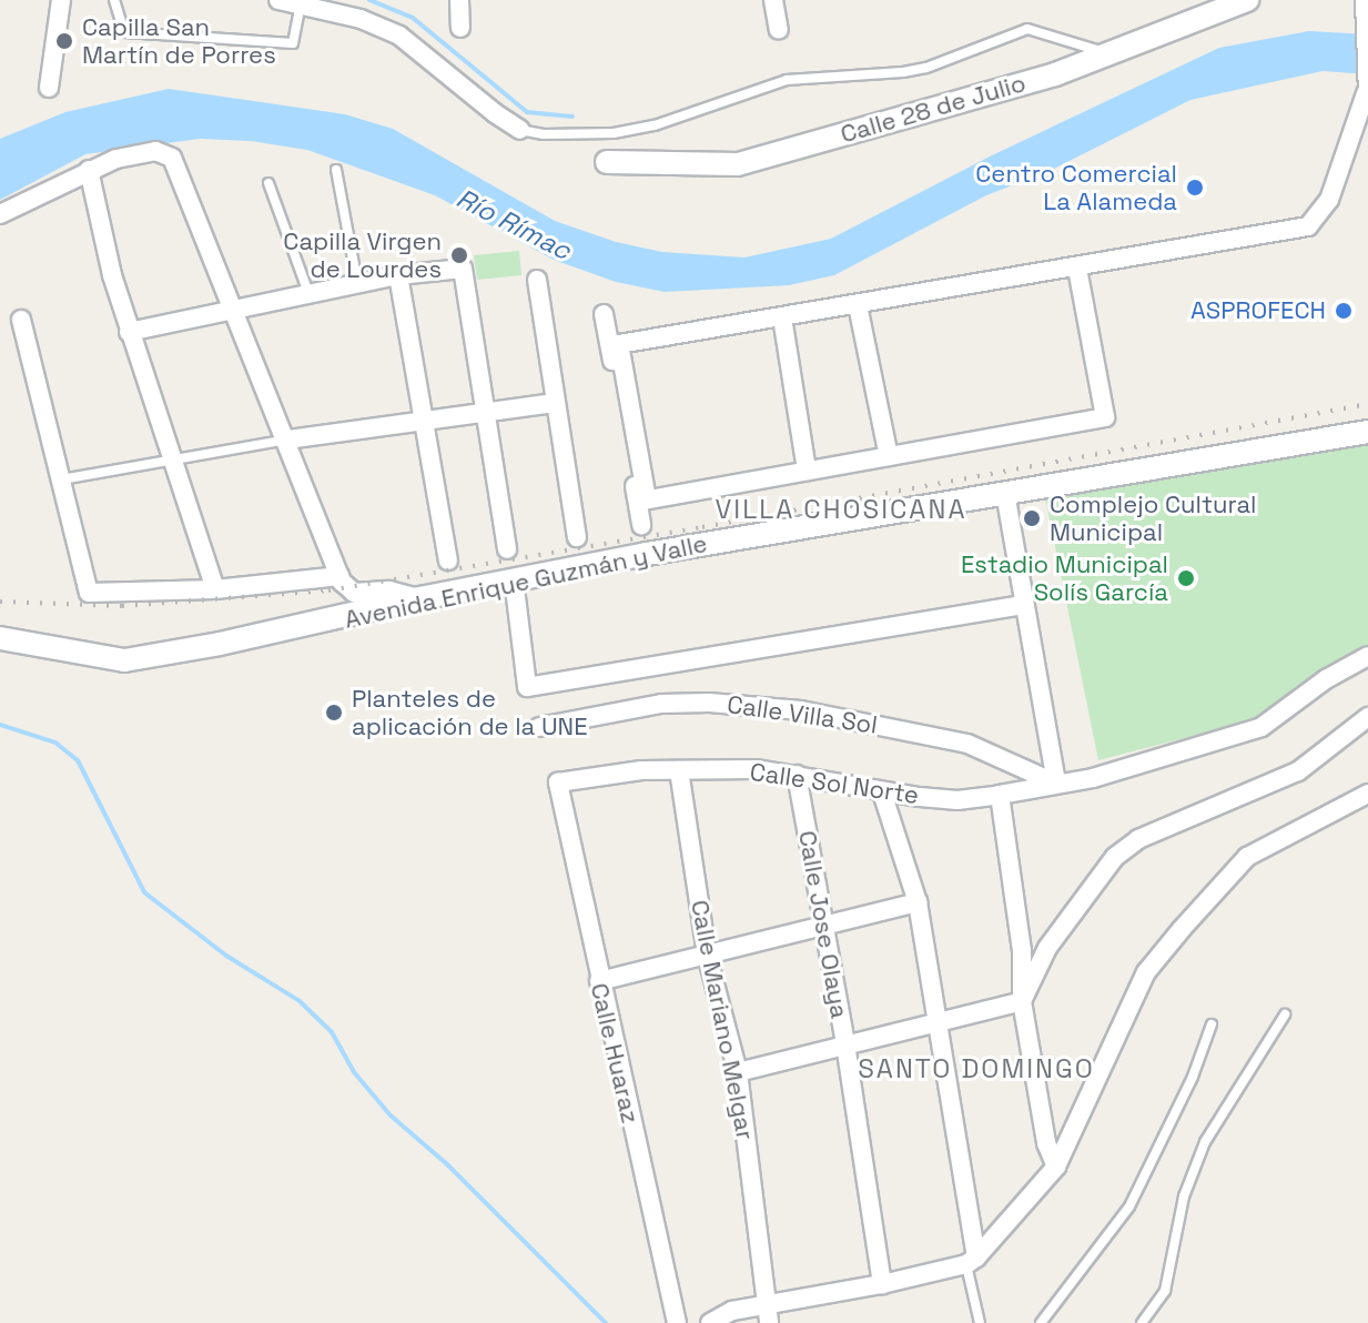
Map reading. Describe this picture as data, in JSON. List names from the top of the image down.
{
  "streets": {
    "street": [
      "Calle 28 de Julio",
      "Avenida Enrique Guzmán y Valle",
      "Calle Villa Sol",
      "Calle Sol Norte",
      "Calle Jose Olaya",
      "Calle Mariano Melgar",
      "Calle Huaraz"
    ]
  },
  "crossings": [
    ["Calle Villa Sol", "Calle Sol Norte"],
    ["Calle Sol Norte", "Calle Jose Olaya"],
    ["Calle Sol Norte", "Calle Mariano Melgar"],
    ["Calle Sol Norte", "Calle Huaraz"]
  ],
  "districts": ["VILLA CHOSICANA", "SANTO DOMINGO"],
  "water": ["Río Rímac"],
  "places": [
    "Capilla San Martín de Porres",
    "Centro Comercial La Alameda",
    "Capilla Virgen de Lourdes",
    "ASPROFECH",
    "Complejo Cultural Municipal",
    "Estadio Municipal Solís García",
    "Planteles de aplicación de la UNE"
  ]
}
